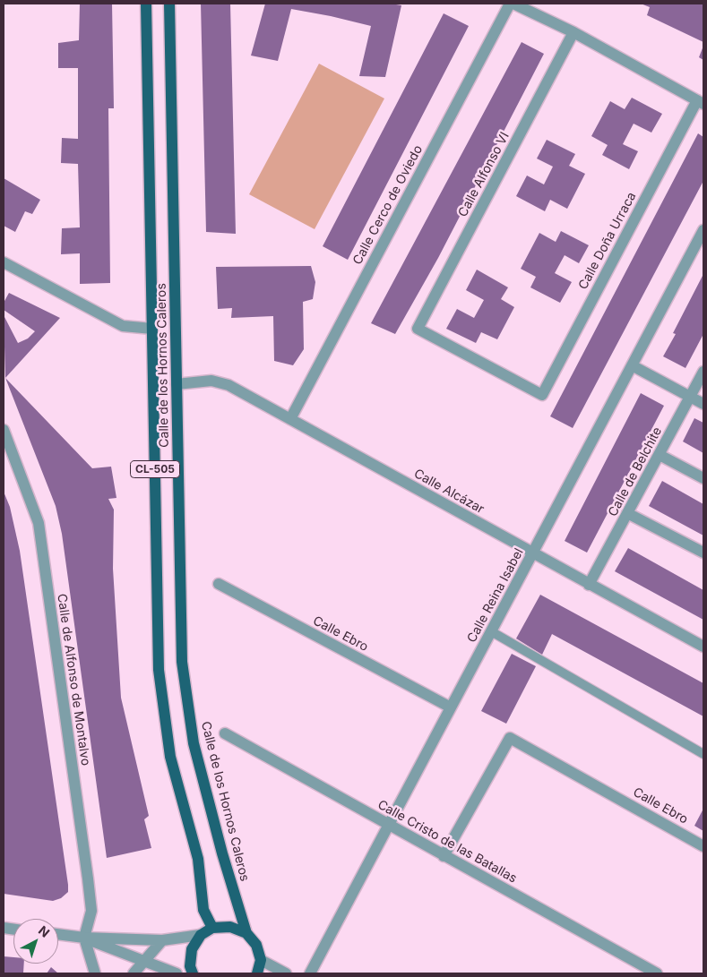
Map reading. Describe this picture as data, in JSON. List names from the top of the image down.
{
  "streets": {
    "main road": ["Calle de los Hornos Caleros", "CL-505"],
    "street": [
      "Calle Alfonso VI",
      "Calle Cerco de Oviedo",
      "Calle Doña Urraca",
      "Calle de Belchite",
      "Calle Alcázar",
      "Calle Reina Isabel",
      "Calle Ebro",
      "Calle de Alfonso de Montalvo",
      "Calle Cristo de las Batallas"
    ]
  },
  "crossings": [
    ["Calle Alfonso VI", "Calle Doña Urraca"],
    ["Calle Cerco de Oviedo", "Calle Alcázar"],
    ["Calle de los Hornos Caleros", "CL-505"],
    ["Calle de los Hornos Caleros", "Calle Alcázar"],
    ["Calle de Belchite", "Calle Alcázar"],
    ["Calle Alcázar", "Calle Reina Isabel"],
    ["Calle Reina Isabel", "Calle Ebro"],
    ["Calle Reina Isabel", "Calle Cristo de las Batallas"],
    ["Calle Ebro", "Calle Cristo de las Batallas"]
  ],
  "north": "top right"
}
